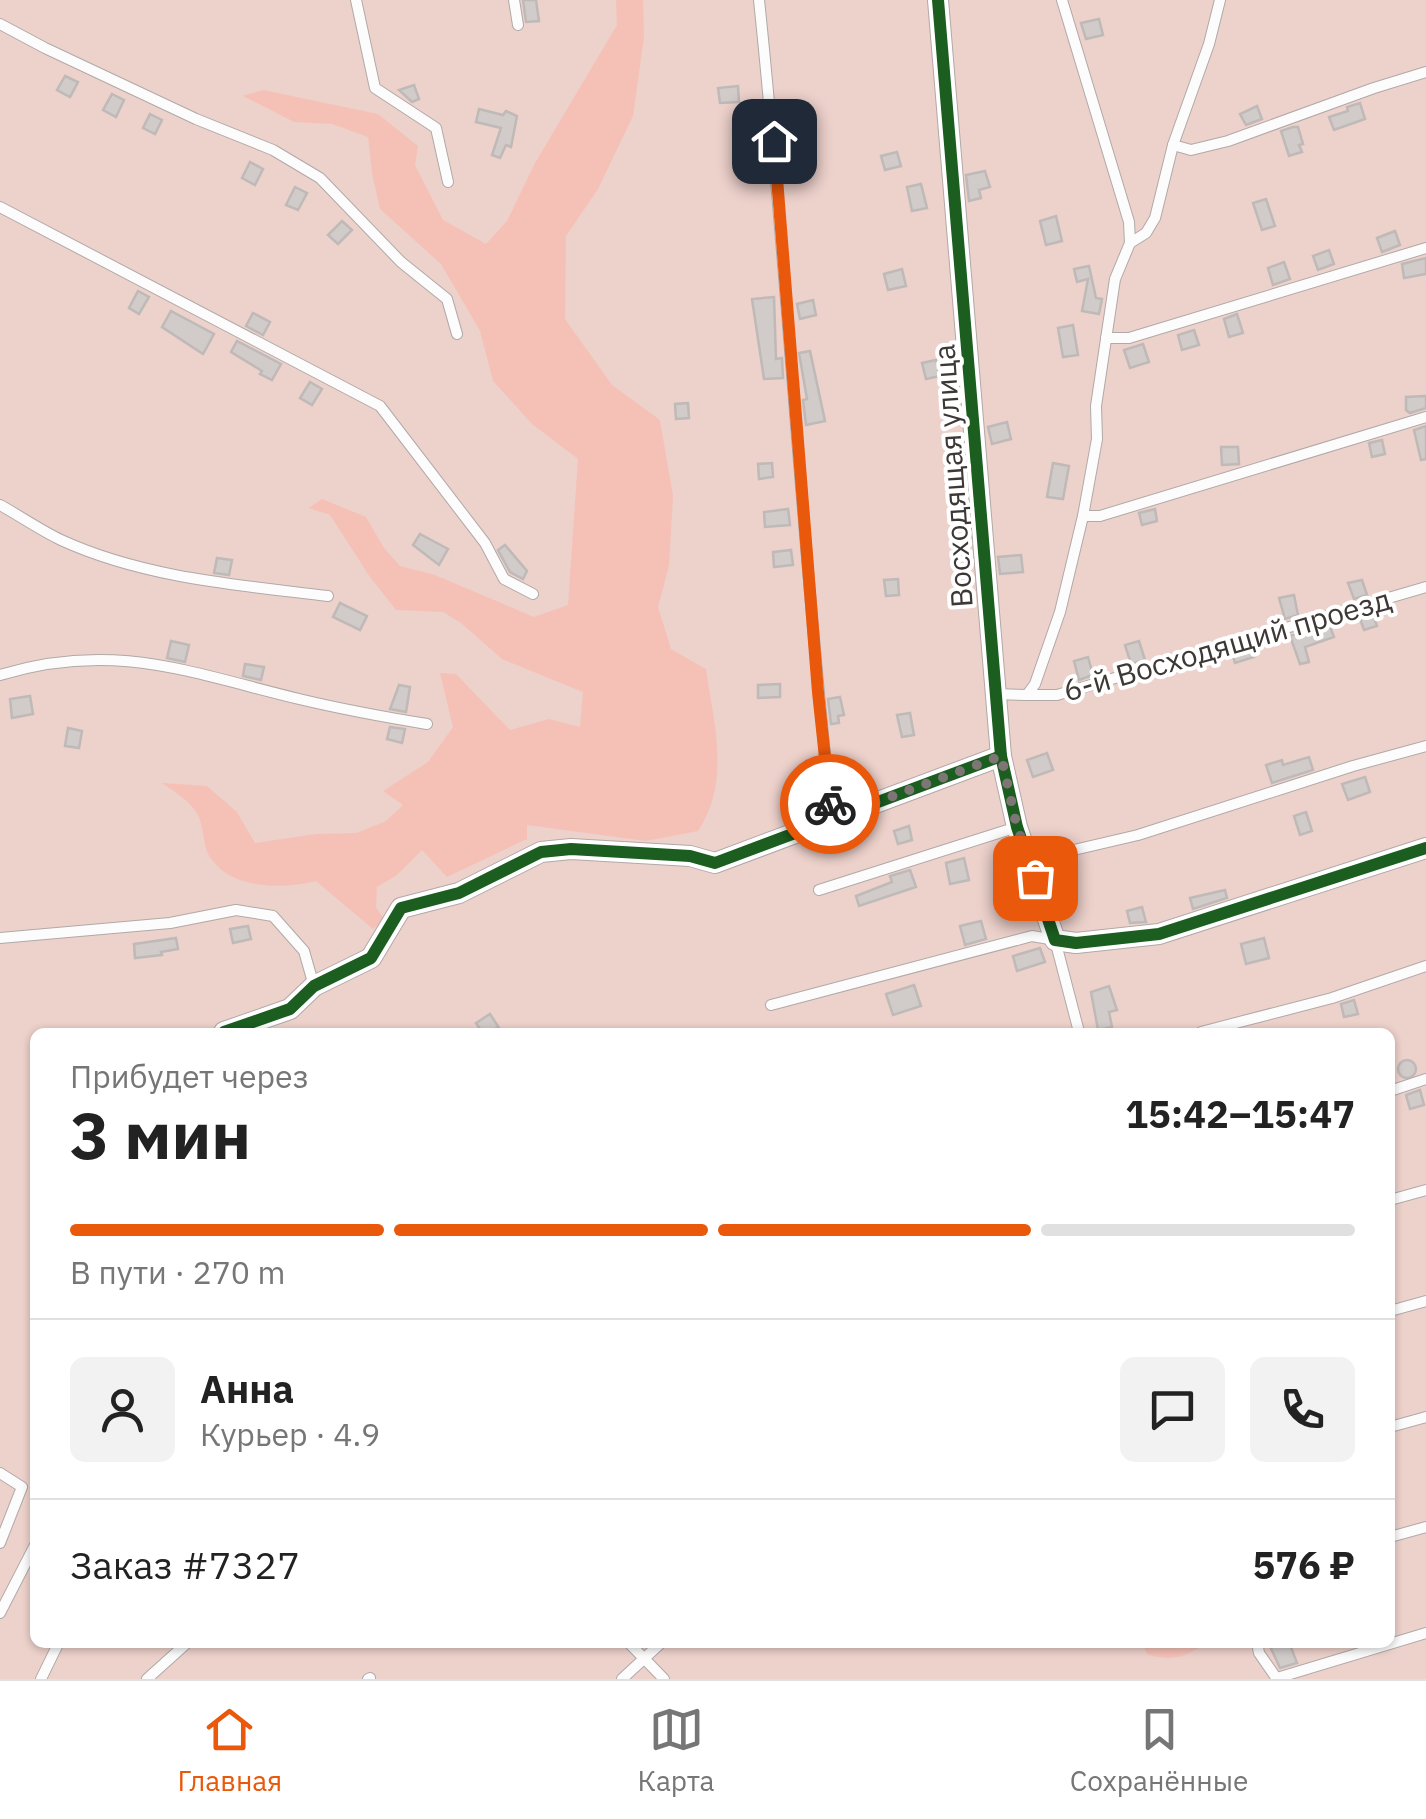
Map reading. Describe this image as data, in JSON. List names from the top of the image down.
{
  "streets": {
    "street": ["Восходящая улица"],
    "lane": ["6-й Восходящий проезд"]
  },
  "crossings": [
    ["Восходящая улица", "6-й Восходящий проезд"]
  ],
  "page": {
    "heading": ["3 мин", "Прибудет через", "15:42–15:47"],
    "panel": [
      "Анна",
      "Курьер · 4.9",
      "Заказ #7327",
      "576 ₽"
    ],
    "bar": "В пути · 270 m",
    "tabs": ["Главная", "Карта", "Сохранённые"]
  }
}
